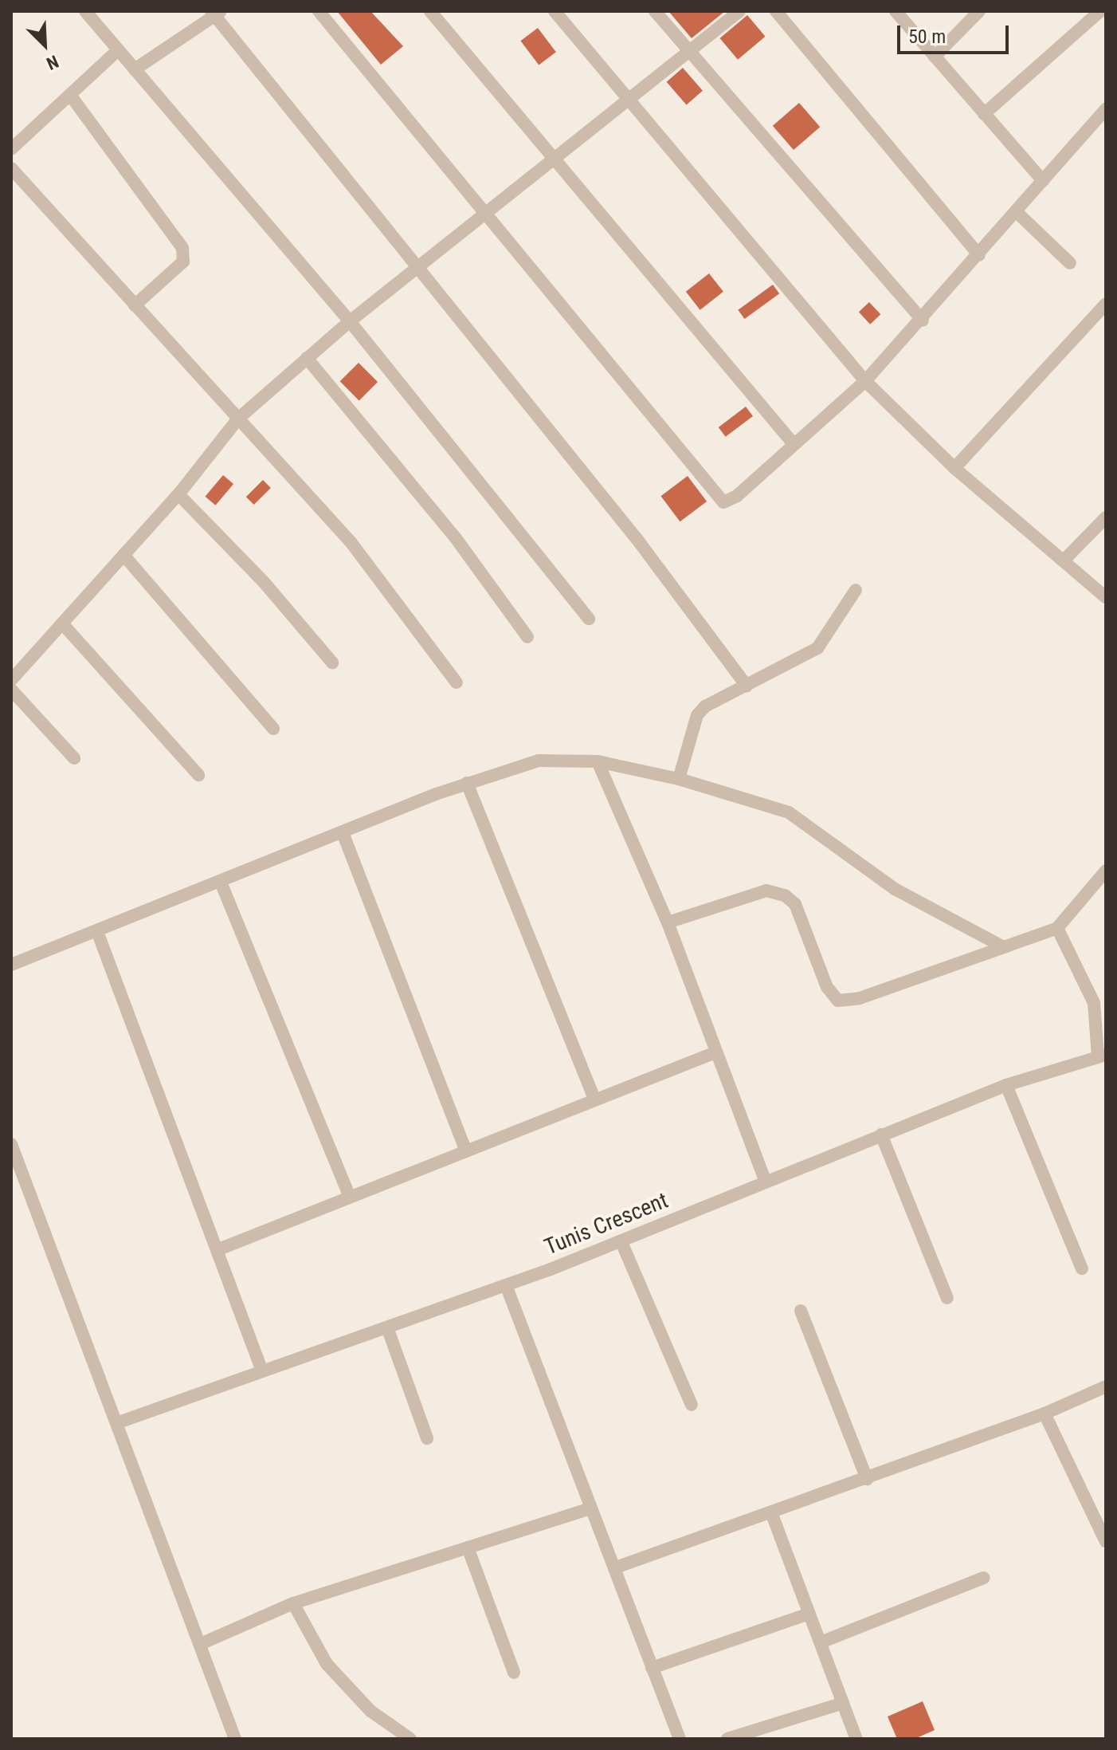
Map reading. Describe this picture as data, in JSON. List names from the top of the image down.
{
  "streets": {
    "street": ["Tunis Crescent"]
  },
  "scale_bar": "50 m",
  "north": "bottom right"
}
